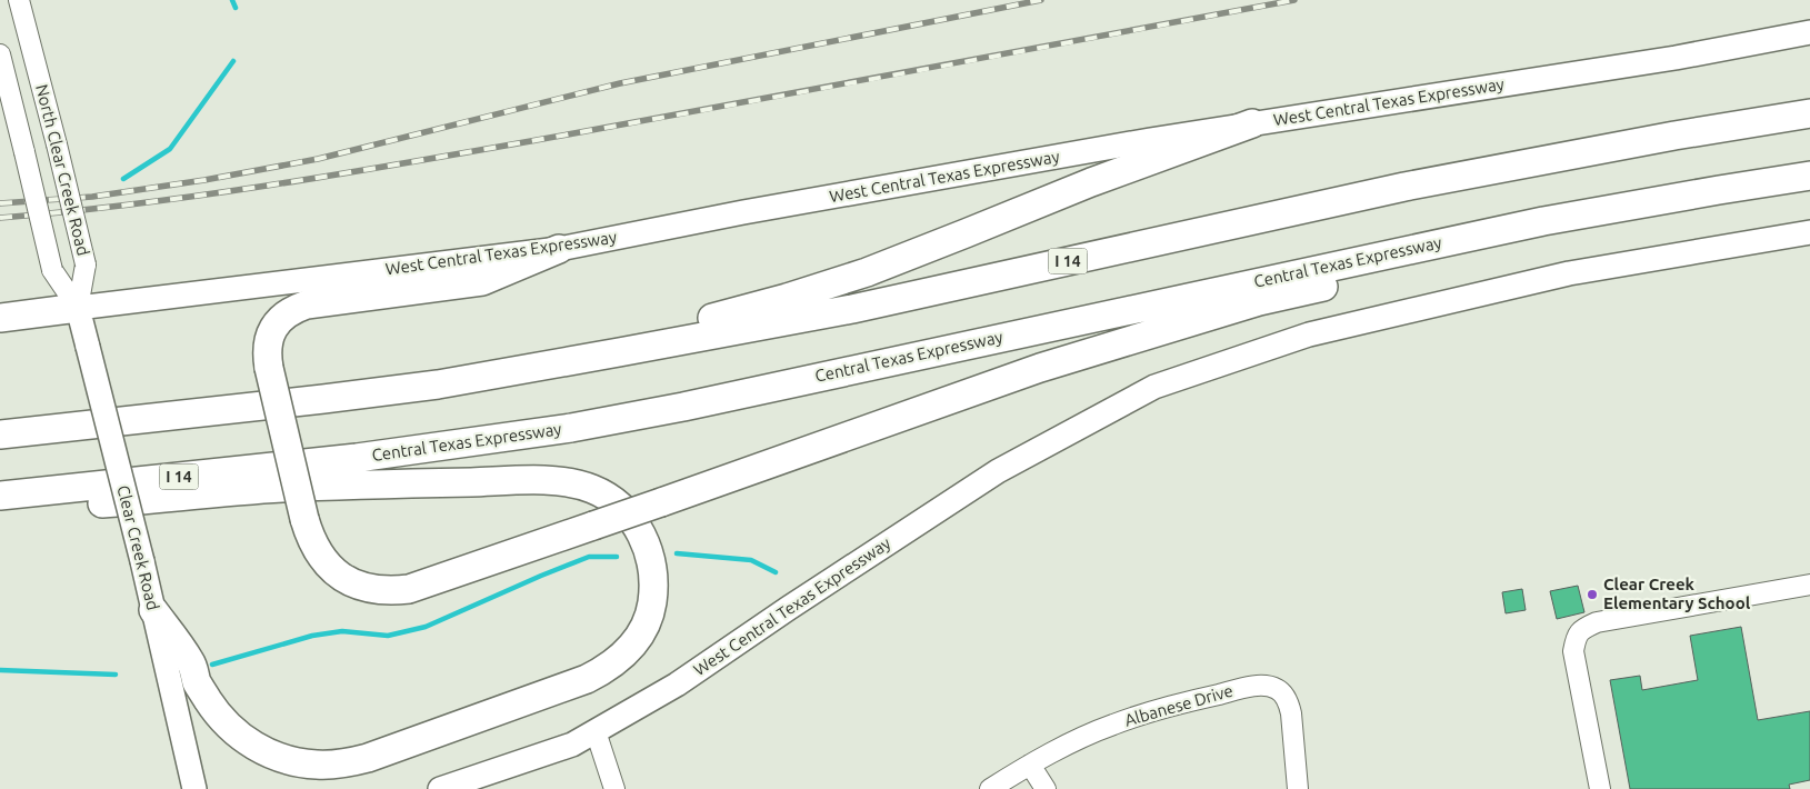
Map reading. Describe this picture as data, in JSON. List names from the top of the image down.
{
  "streets": {
    "highway": ["I 14", "Central Texas Expressway"],
    "main road": ["West Central Texas Expressway", "Clear Creek Road"],
    "street": ["North Clear Creek Road", "Albanese Drive"]
  },
  "crossings": [
    ["West Central Texas Expressway", "North Clear Creek Road"],
    ["West Central Texas Expressway", "Clear Creek Road"],
    ["North Clear Creek Road", "Clear Creek Road"]
  ],
  "places": ["Clear Creek Elementary School"]
}
